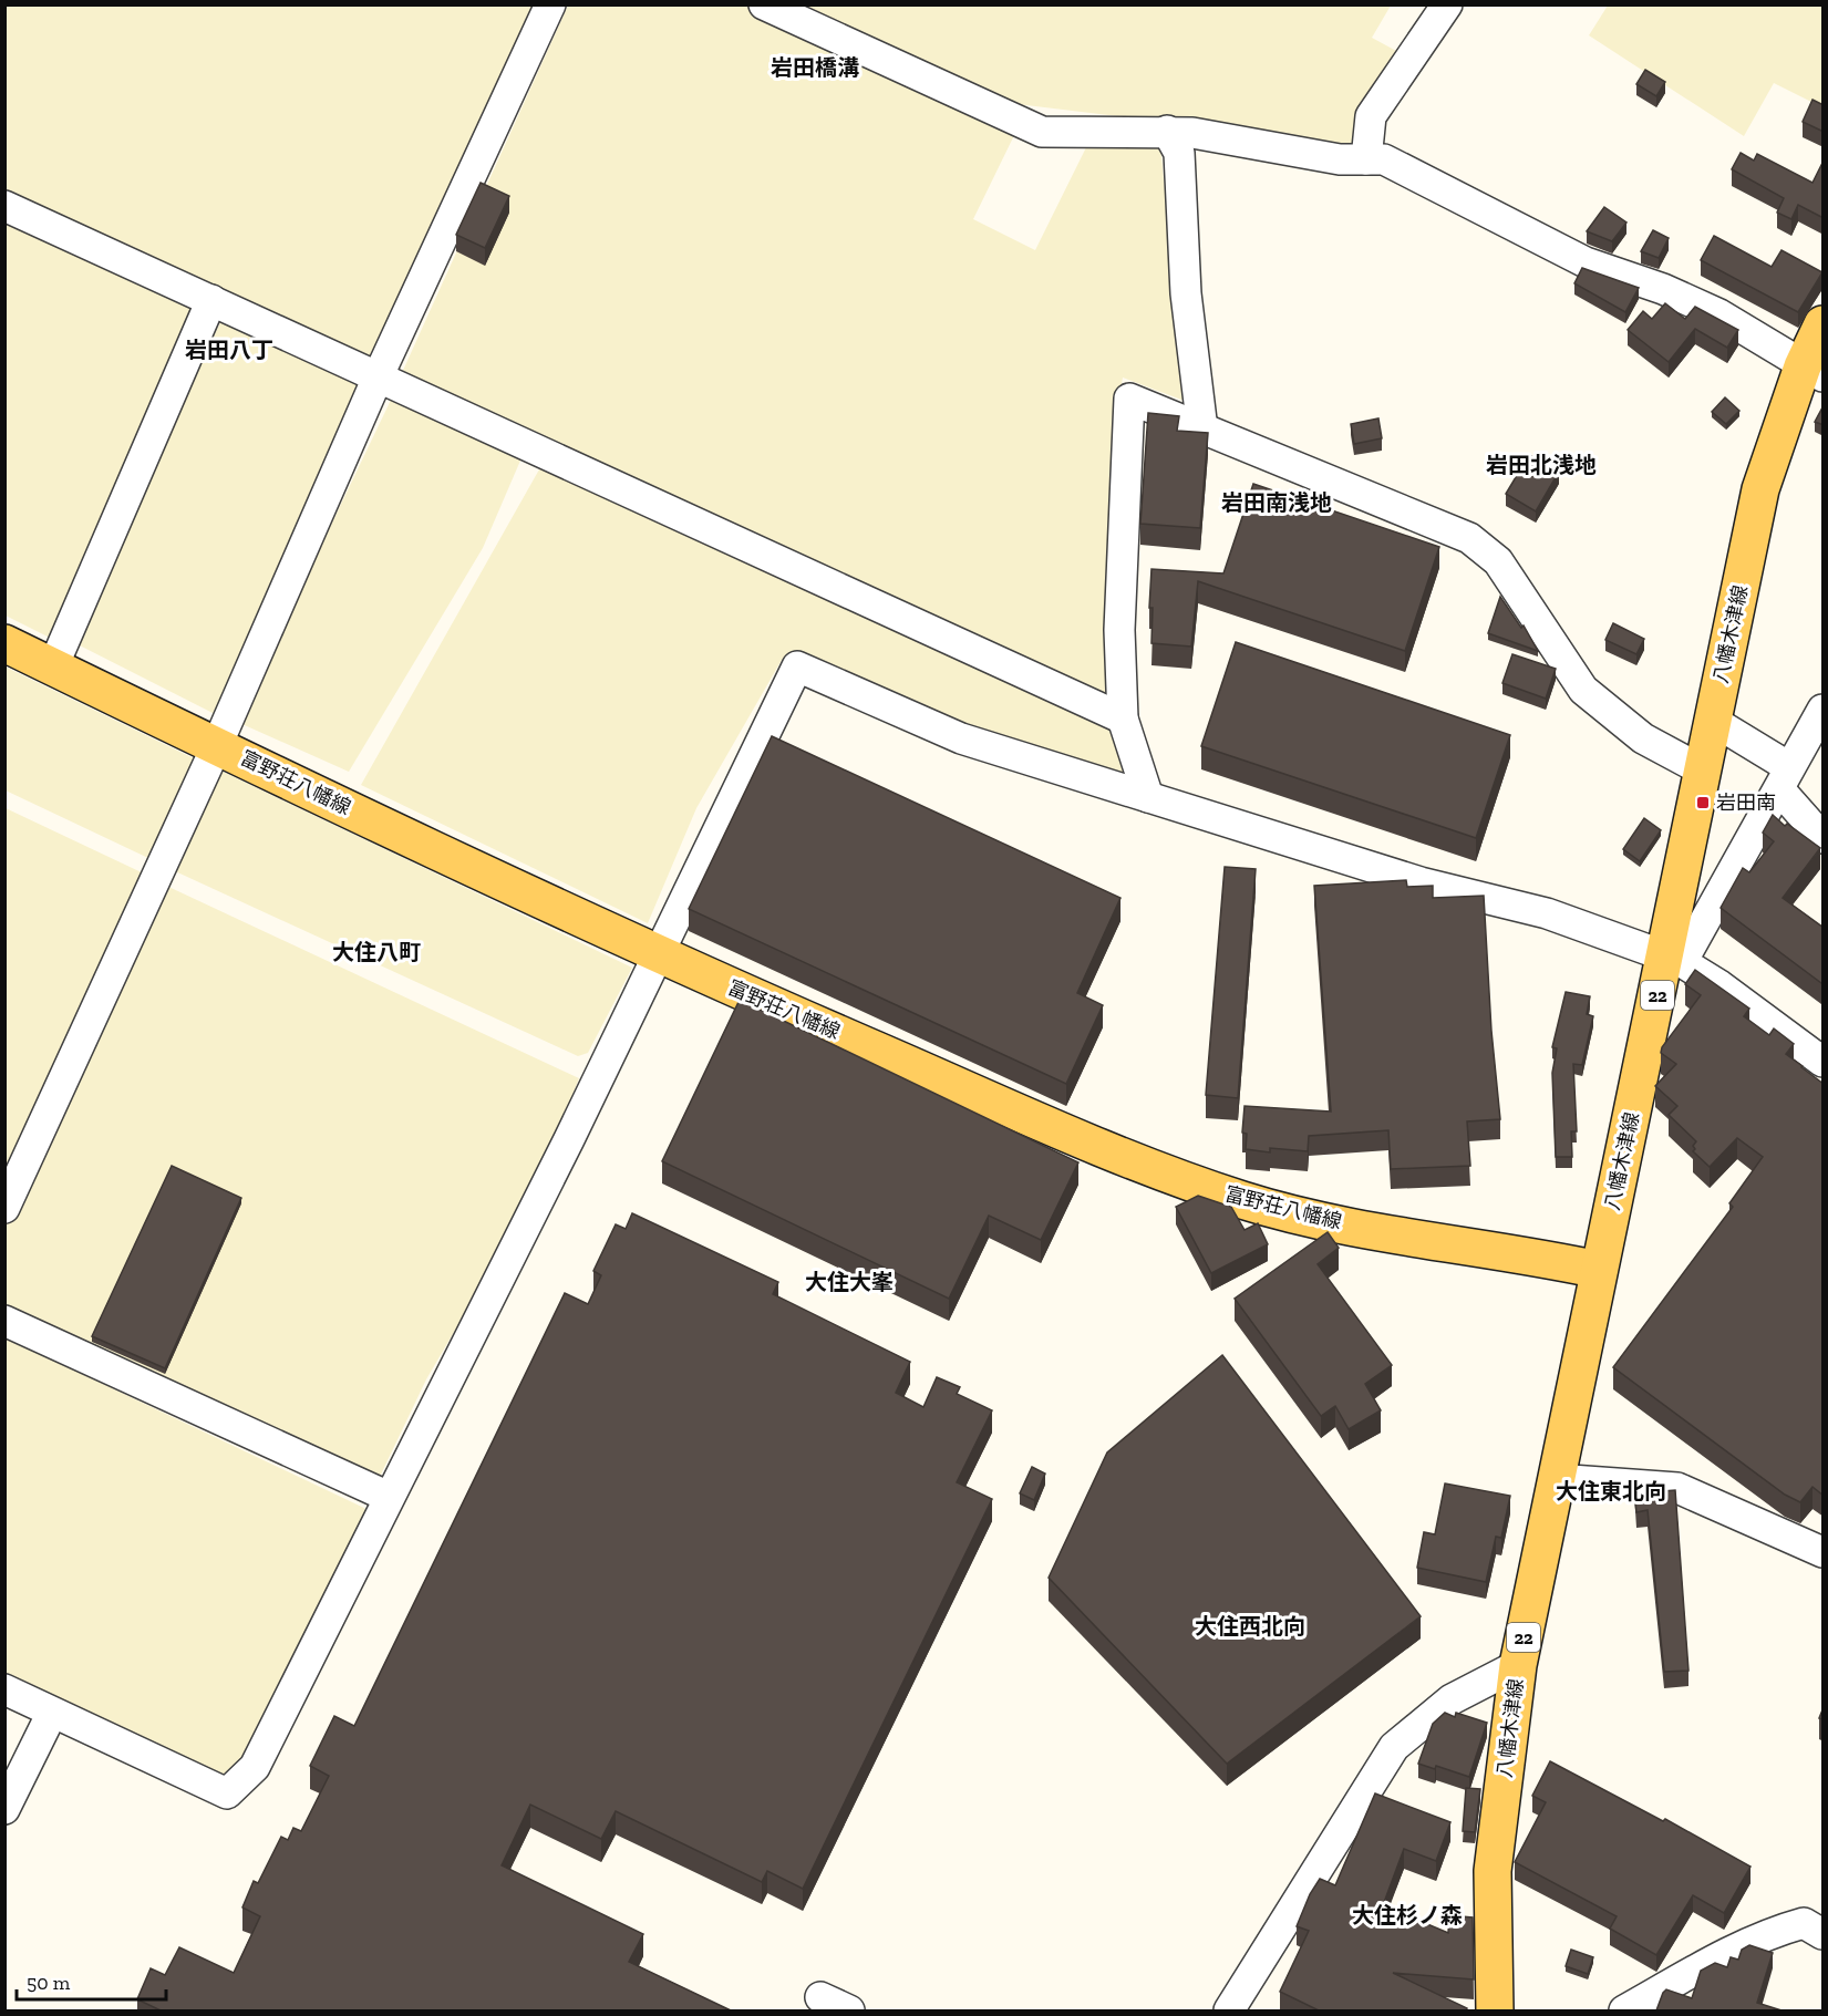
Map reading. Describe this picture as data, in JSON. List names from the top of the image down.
{
  "streets": {
    "main road": ["八幡木津線", "富野荘八幡線", "22"]
  },
  "crossings": [
    ["八幡木津線", "富野荘八幡線"]
  ],
  "districts": [
    "岩田橋溝",
    "岩田八丁",
    "岩田北浅地",
    "岩田南浅地",
    "大住八町",
    "大住大峯",
    "大住東北向",
    "大住西北向",
    "大住杉ノ森"
  ],
  "places": {
    "transit": ["岩田南"]
  },
  "scale_bar": "50 m"
}
